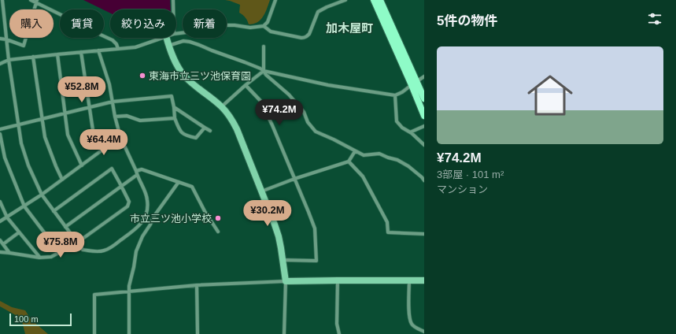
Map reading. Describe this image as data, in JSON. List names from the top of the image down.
{
  "districts": ["加木屋町"],
  "places": ["東海市立三ツ池保育園", "市立三ツ池小学校"],
  "scale_bar": "100 m",
  "page": {
    "heading": "5件の物件",
    "chip": [
      "購入",
      "賃貸",
      "絞り込み",
      "新着"
    ],
    "list": [
      {
        "name": "¥74.2M",
        "note": "3部屋 · 101 m² · マンション"
      }
    ],
    "price": [
      "¥52.8M",
      "¥74.2M",
      "¥64.4M",
      "¥30.2M",
      "¥75.8M"
    ],
    "scale": "100 m"
  }
}
